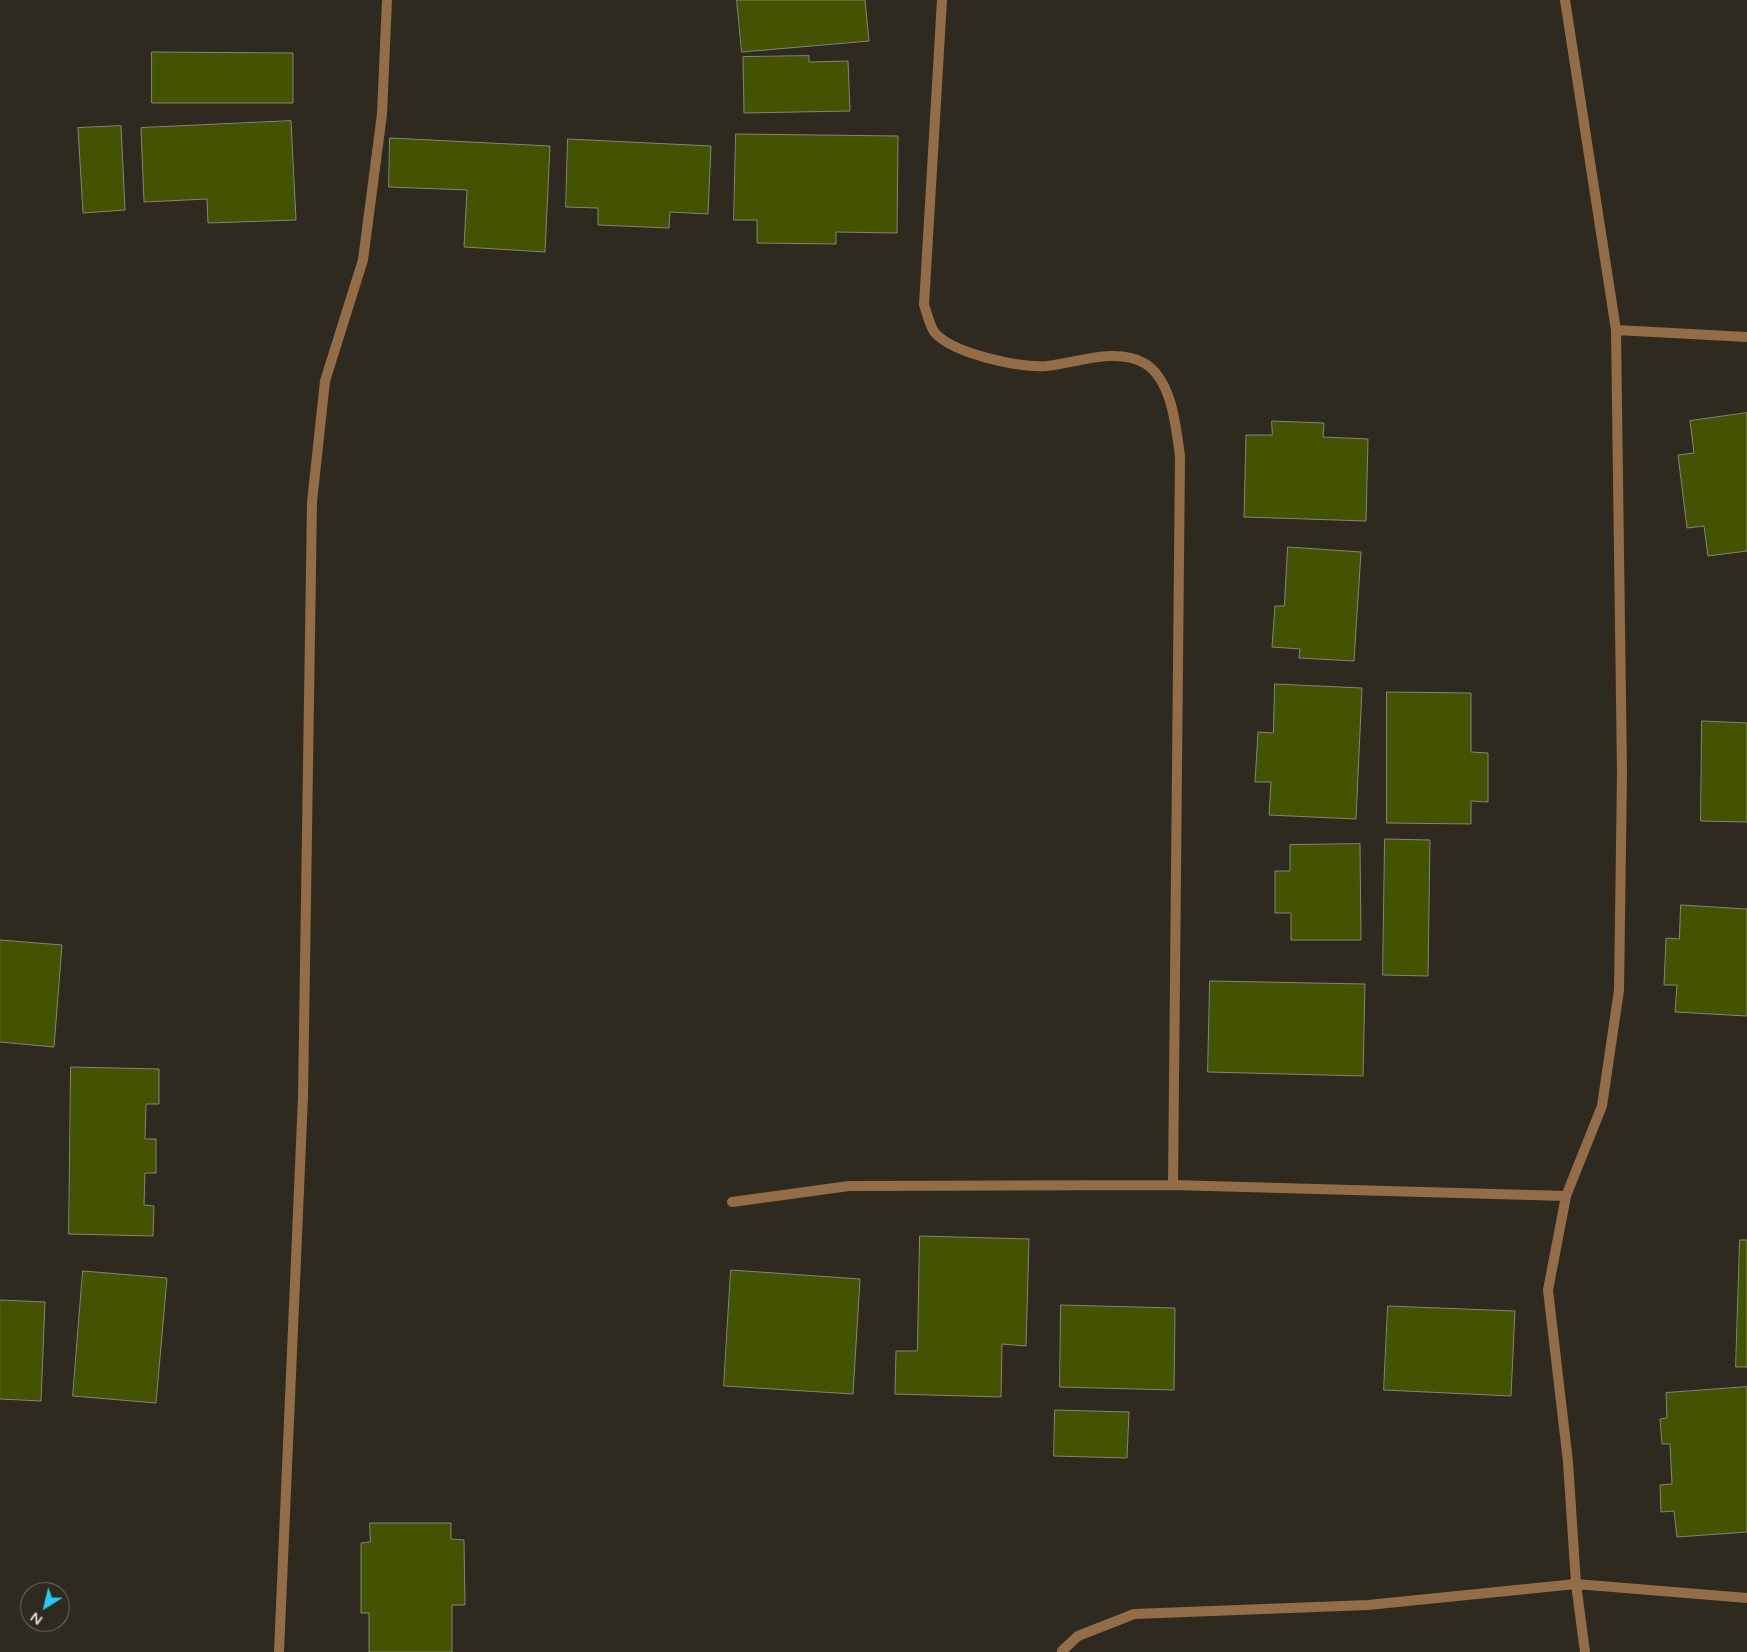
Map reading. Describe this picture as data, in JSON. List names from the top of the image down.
{
  "north": "bottom left"
}
